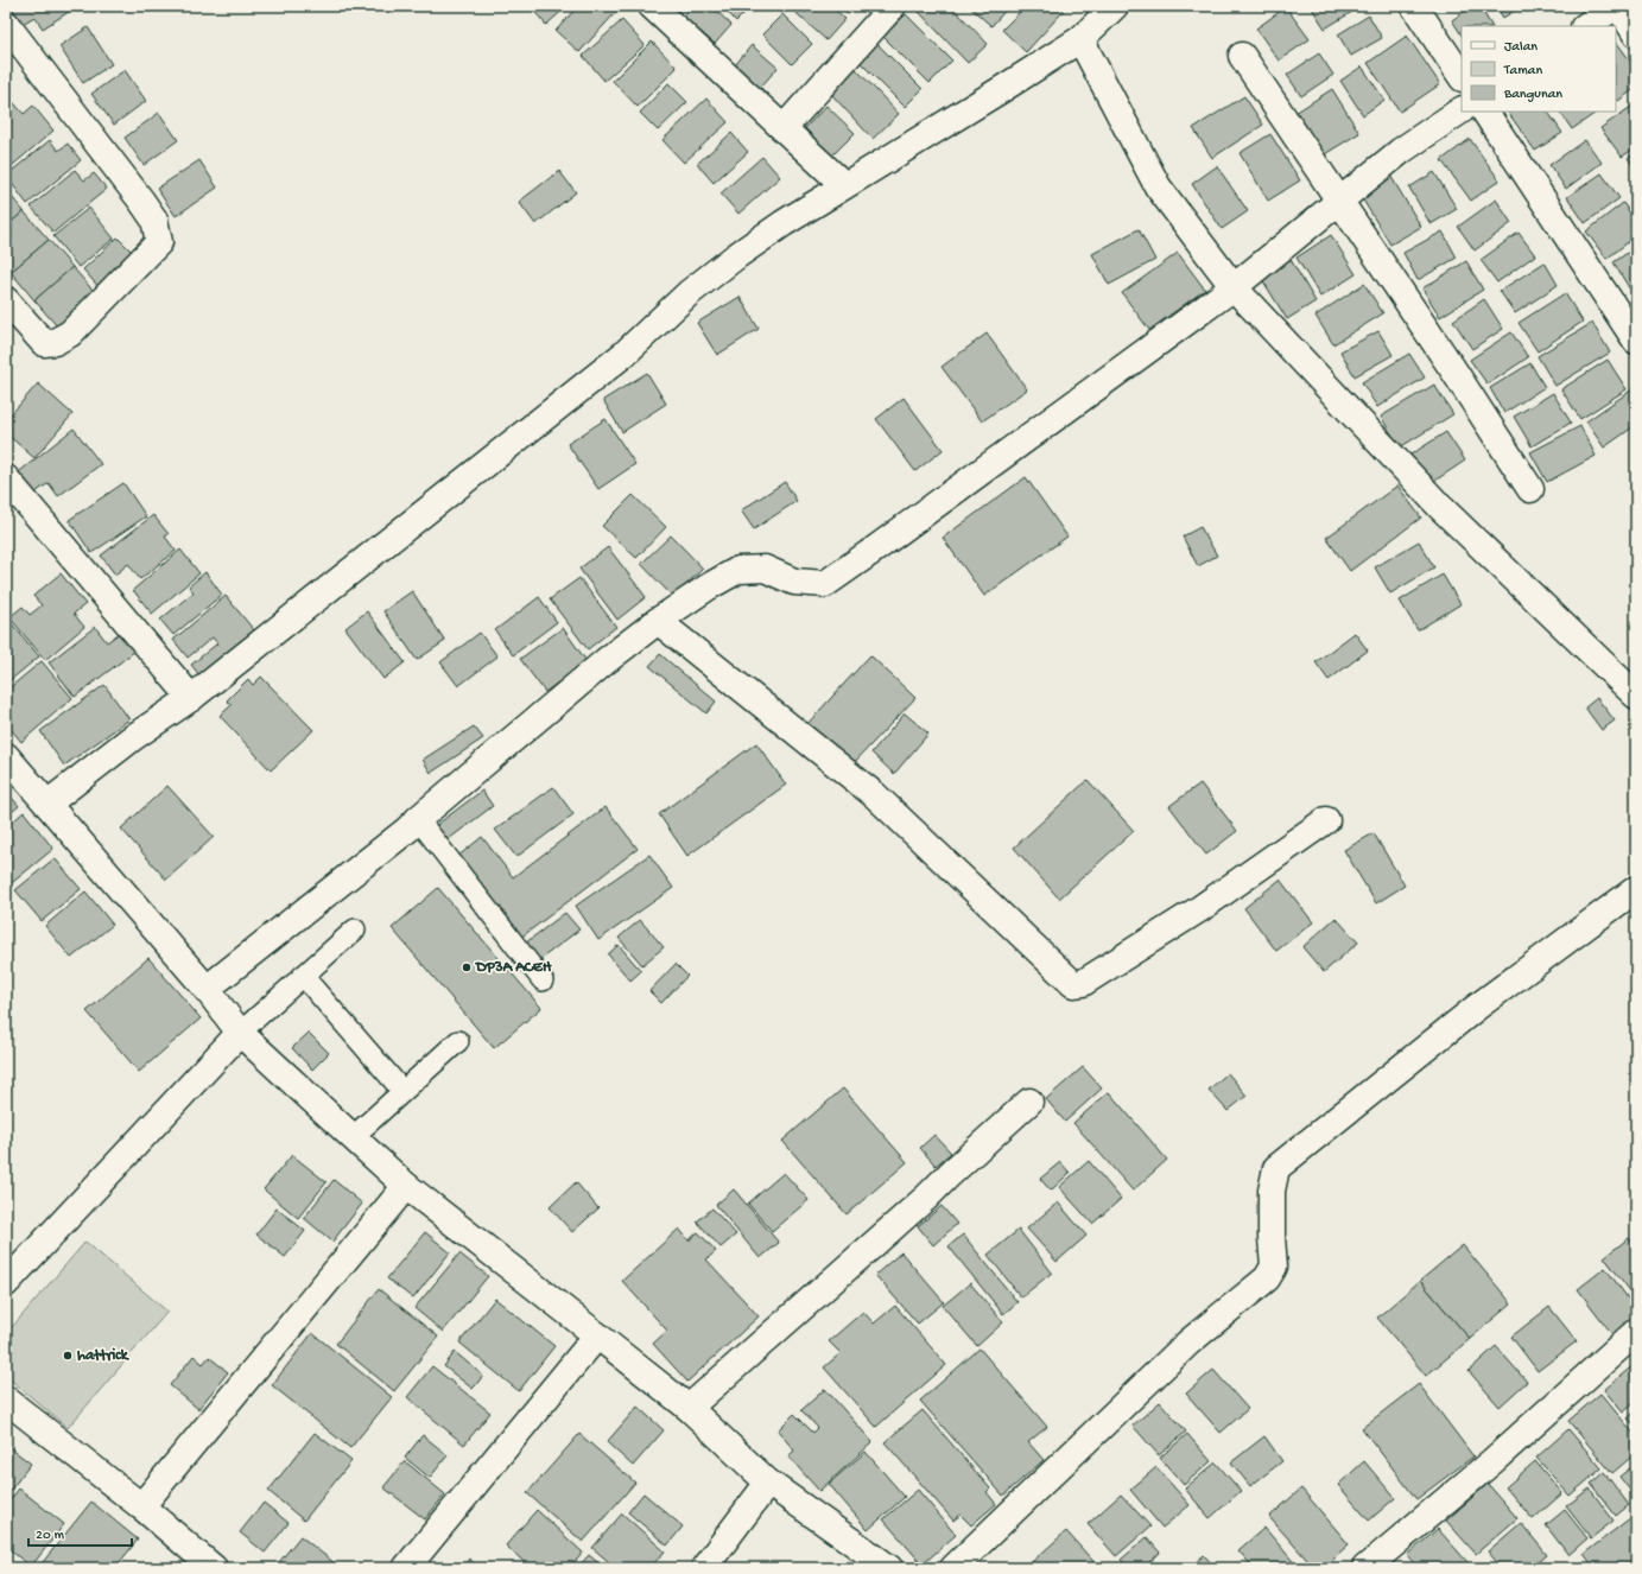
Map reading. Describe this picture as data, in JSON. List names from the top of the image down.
{
  "places": ["DP3A ACEH", "hattrick"],
  "legend": ["Jalan", "Taman", "Bangunan"],
  "scale_bar": "20 m"
}
